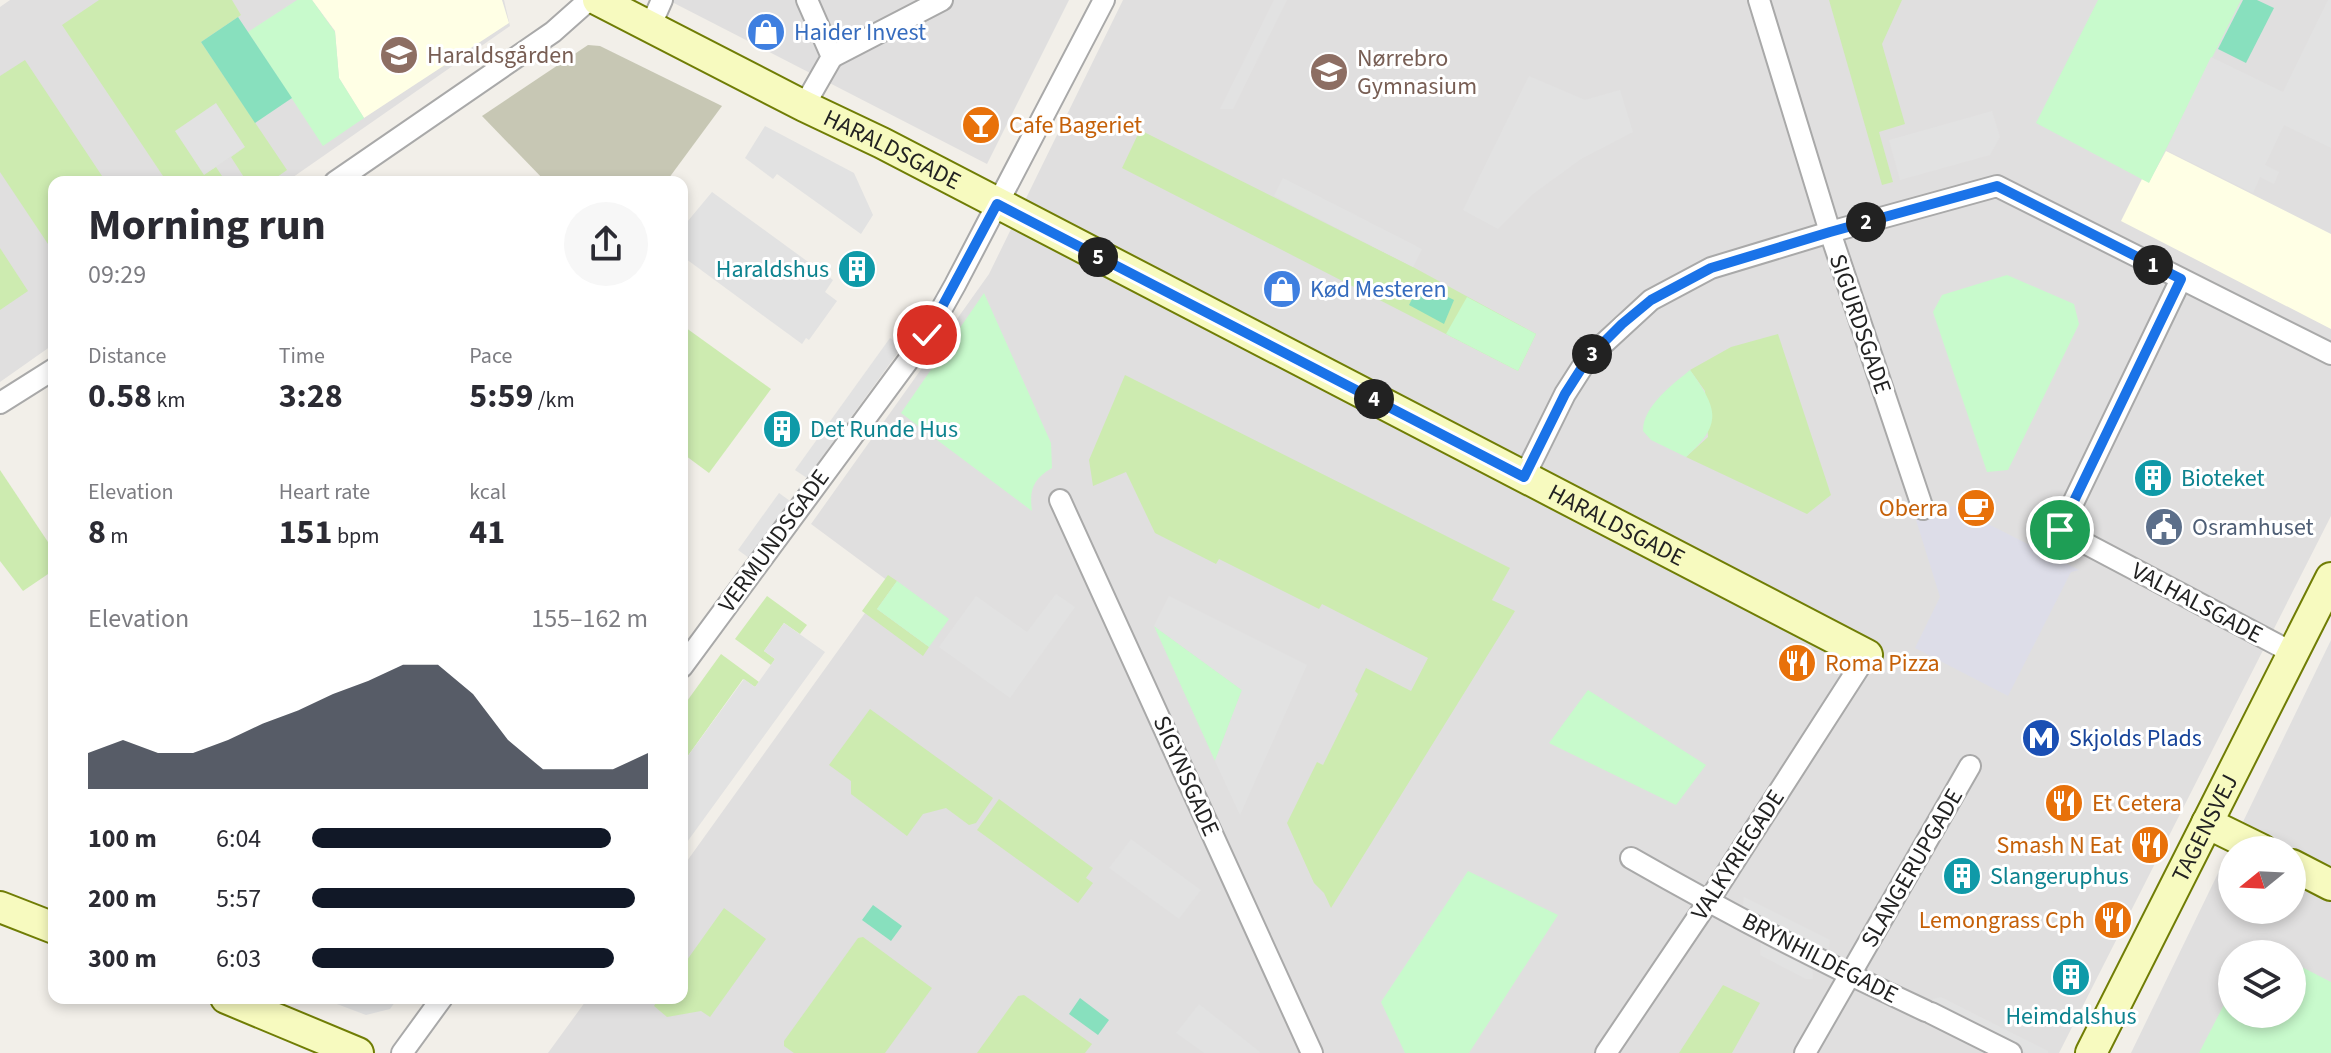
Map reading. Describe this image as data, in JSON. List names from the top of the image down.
{
  "streets": {
    "street": [
      "HARALDSGADE",
      "SIGURDSGADE",
      "VERMUNDSGADE",
      "VALHALSGADE",
      "SIGYNSGADE",
      "TAGENSVEJ",
      "VALKYRIEGADE",
      "SLANGERUPGADE",
      "BRYNHILDEGADE"
    ]
  },
  "crossings": [
    ["HARALDSGADE", "VERMUNDSGADE"],
    ["HARALDSGADE", "VALKYRIEGADE"],
    ["VALHALSGADE", "TAGENSVEJ"],
    ["VALKYRIEGADE", "BRYNHILDEGADE"],
    ["SLANGERUPGADE", "BRYNHILDEGADE"]
  ],
  "places": {
    "shop": ["Haider Invest", "Kød Mesteren"],
    "school or university": ["Haraldsgården", "Nørrebro Gymnasium"],
    "bar": ["Cafe Bageriet"],
    "building": [
      "Haraldshus",
      "Det Runde Hus",
      "Bioteket",
      "Slangeruphus",
      "Heimdalshus"
    ],
    "cafe": ["Oberra"],
    "public building": ["Osramhuset"],
    "restaurant": [
      "Roma Pizza",
      "Et Cetera",
      "Smash N Eat",
      "Lemongrass Cph"
    ],
    "metro station": ["Skjolds Plads"]
  },
  "north": "left",
  "page": {
    "heading": ["Morning run", "09:29"],
    "pins": [
      "2",
      "5",
      "1",
      "3",
      "4"
    ],
    "stats": [
      ["Distance", "0.58 km"],
      ["Time", "3:28"],
      ["Pace", "5:59 /km"],
      ["Elevation", "8 m"],
      ["Heart rate", "151 bpm"],
      ["kcal", "41"]
    ],
    "chart": ["Elevation", "155–162 m"],
    "list": [
      {
        "name": "100 m",
        "note": "6:04"
      },
      {
        "name": "200 m",
        "note": "5:57"
      },
      {
        "name": "300 m",
        "note": "6:03"
      }
    ]
  }
}
